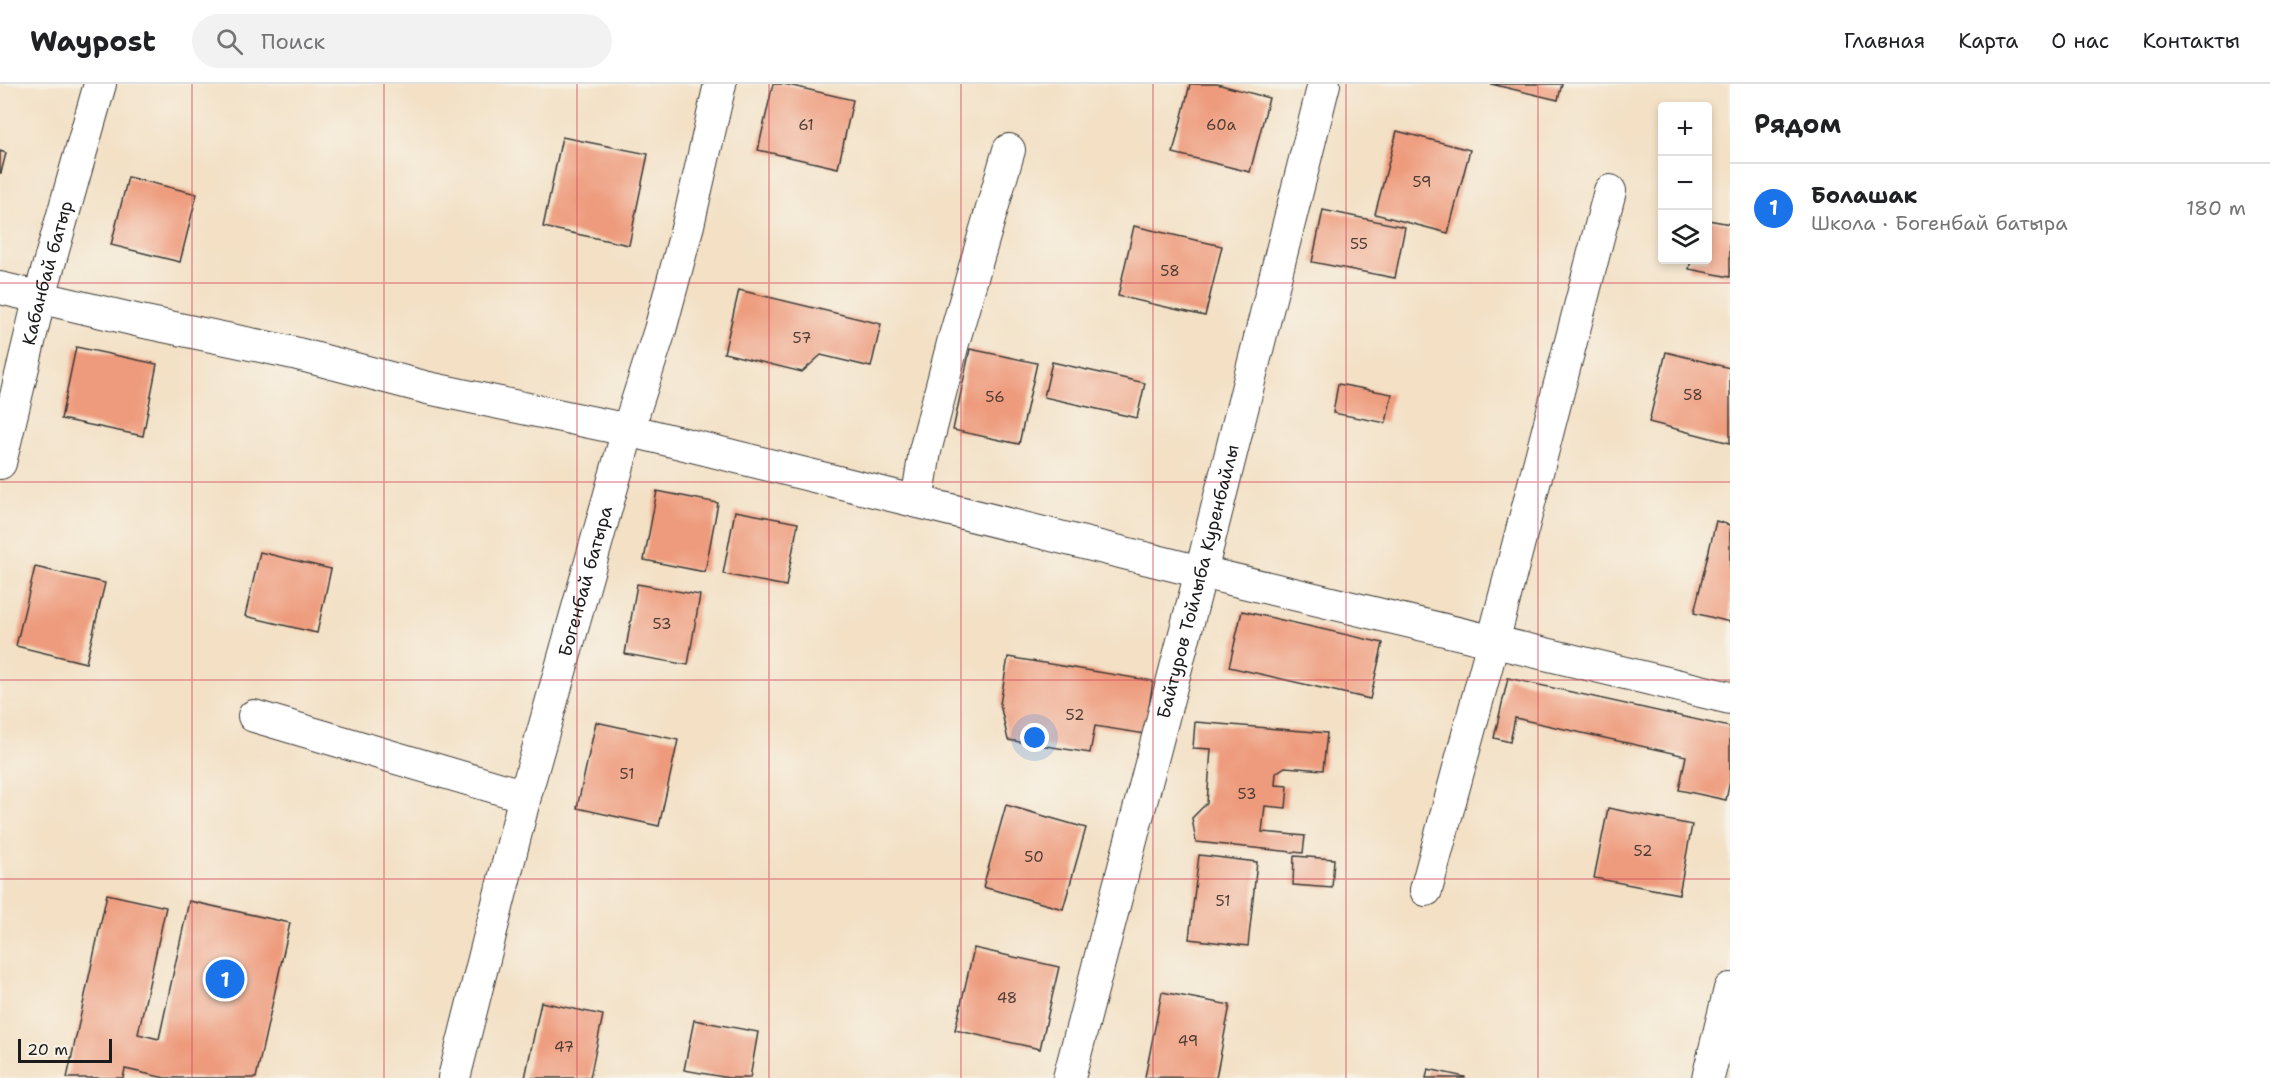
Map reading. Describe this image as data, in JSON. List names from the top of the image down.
{
  "streets": {
    "street": ["Кабанбай батыр", "Богенбай батыра", "Байтуров Тойлыба Куренбайлы"]
  },
  "house_numbers": [
    "61",
    "60а",
    "59",
    "55",
    "58",
    "57",
    "58",
    "56",
    "53",
    "52",
    "51",
    "53",
    "52",
    "50",
    "51",
    "48",
    "49",
    "47"
  ],
  "scale_bar": "20 m",
  "page": {
    "header": "Waypost",
    "search": "Поиск",
    "nav": [
      "Главная",
      "Карта",
      "О нас",
      "Контакты"
    ],
    "heading": "Рядом",
    "map_buttons": ["+", "−"],
    "list": [
      {
        "mark": "1",
        "name": "Болашак",
        "note": "Школа · Богенбай батыра",
        "value": "180 m"
      }
    ],
    "pins": "1",
    "scale": "20 m"
  }
}
